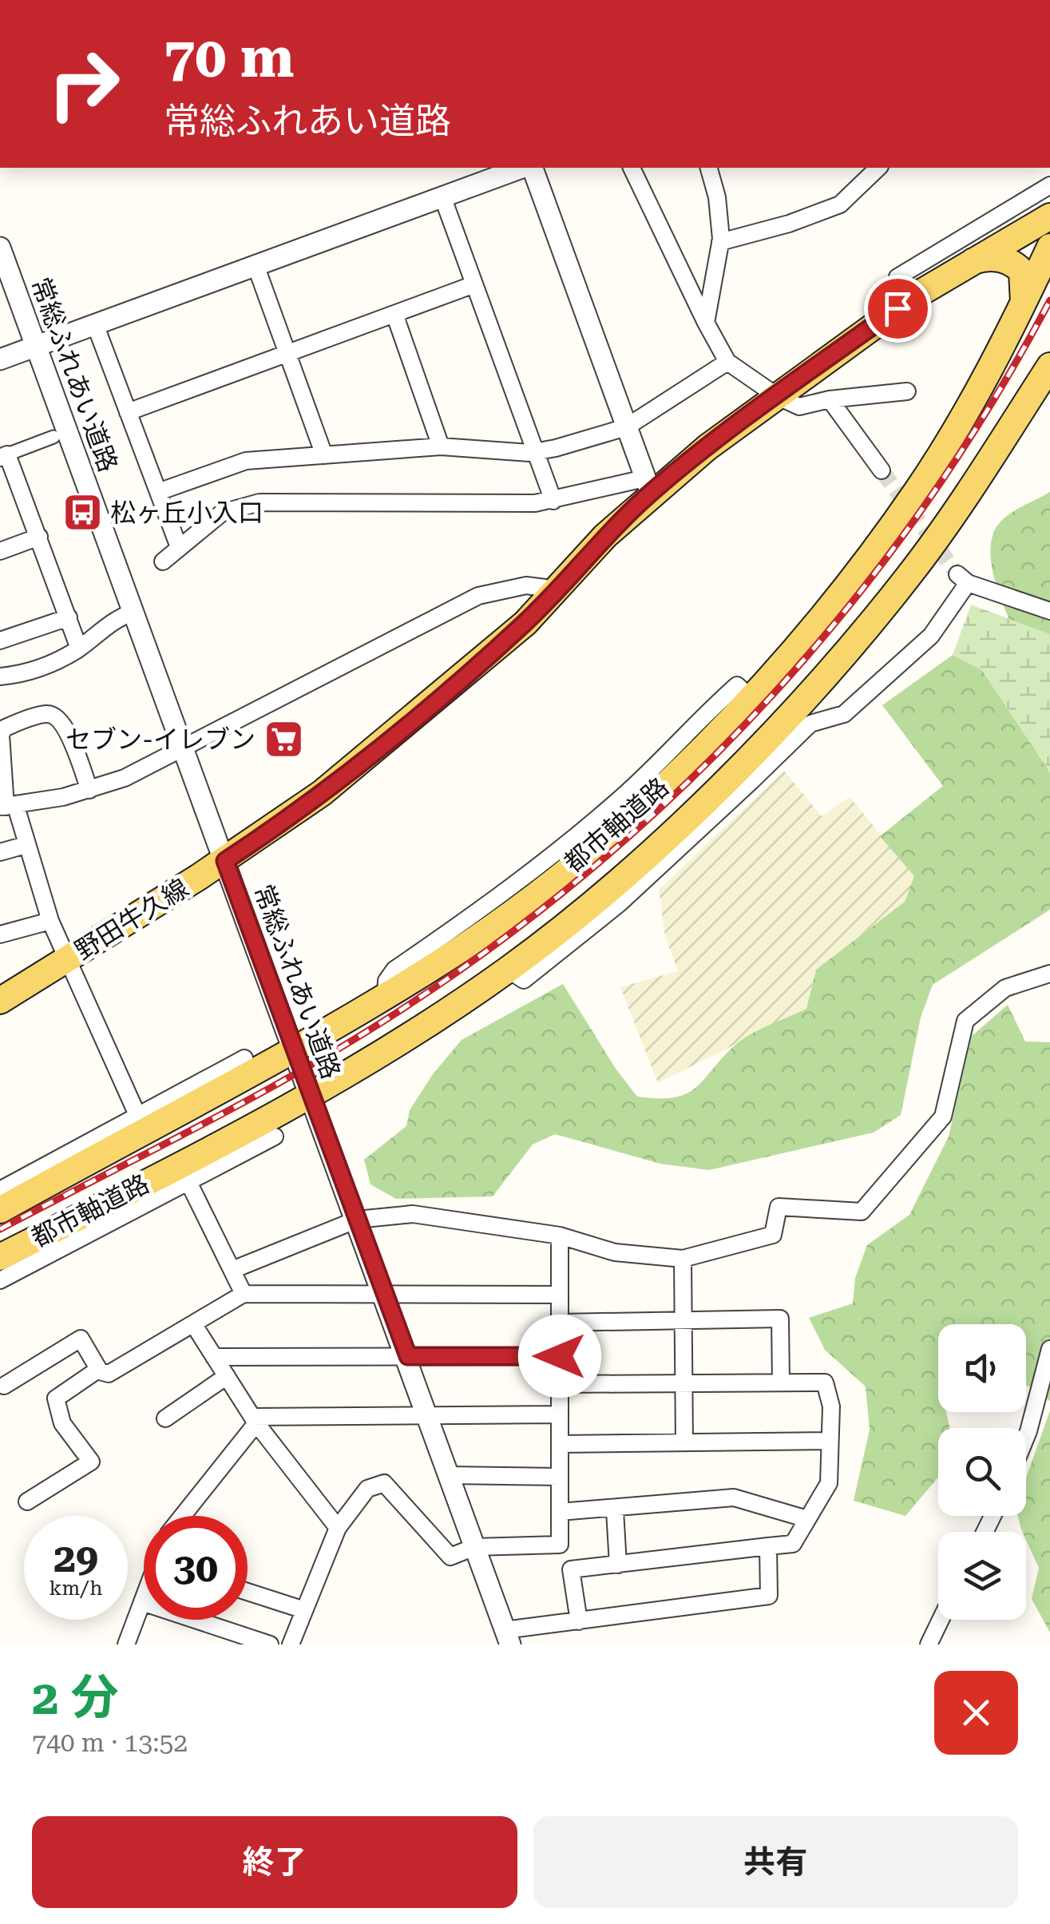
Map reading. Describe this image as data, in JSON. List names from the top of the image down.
{
  "streets": {
    "main road": ["都市軸道路", "野田牛久線"],
    "street": ["常総ふれあい道路"]
  },
  "crossings": [
    ["常総ふれあい道路", "都市軸道路"],
    ["常総ふれあい道路", "野田牛久線"]
  ],
  "places": {
    "bus stop": ["松ヶ丘小入口"],
    "supermarket": ["セブン-イレブン"]
  },
  "page": {
    "turn": ["70 m", "常総ふれあい道路"],
    "speed": "29 km/h",
    "limit": "30",
    "heading": ["2 分", "740 m · 13:52"],
    "buttons": ["終了", "共有"]
  }
}
